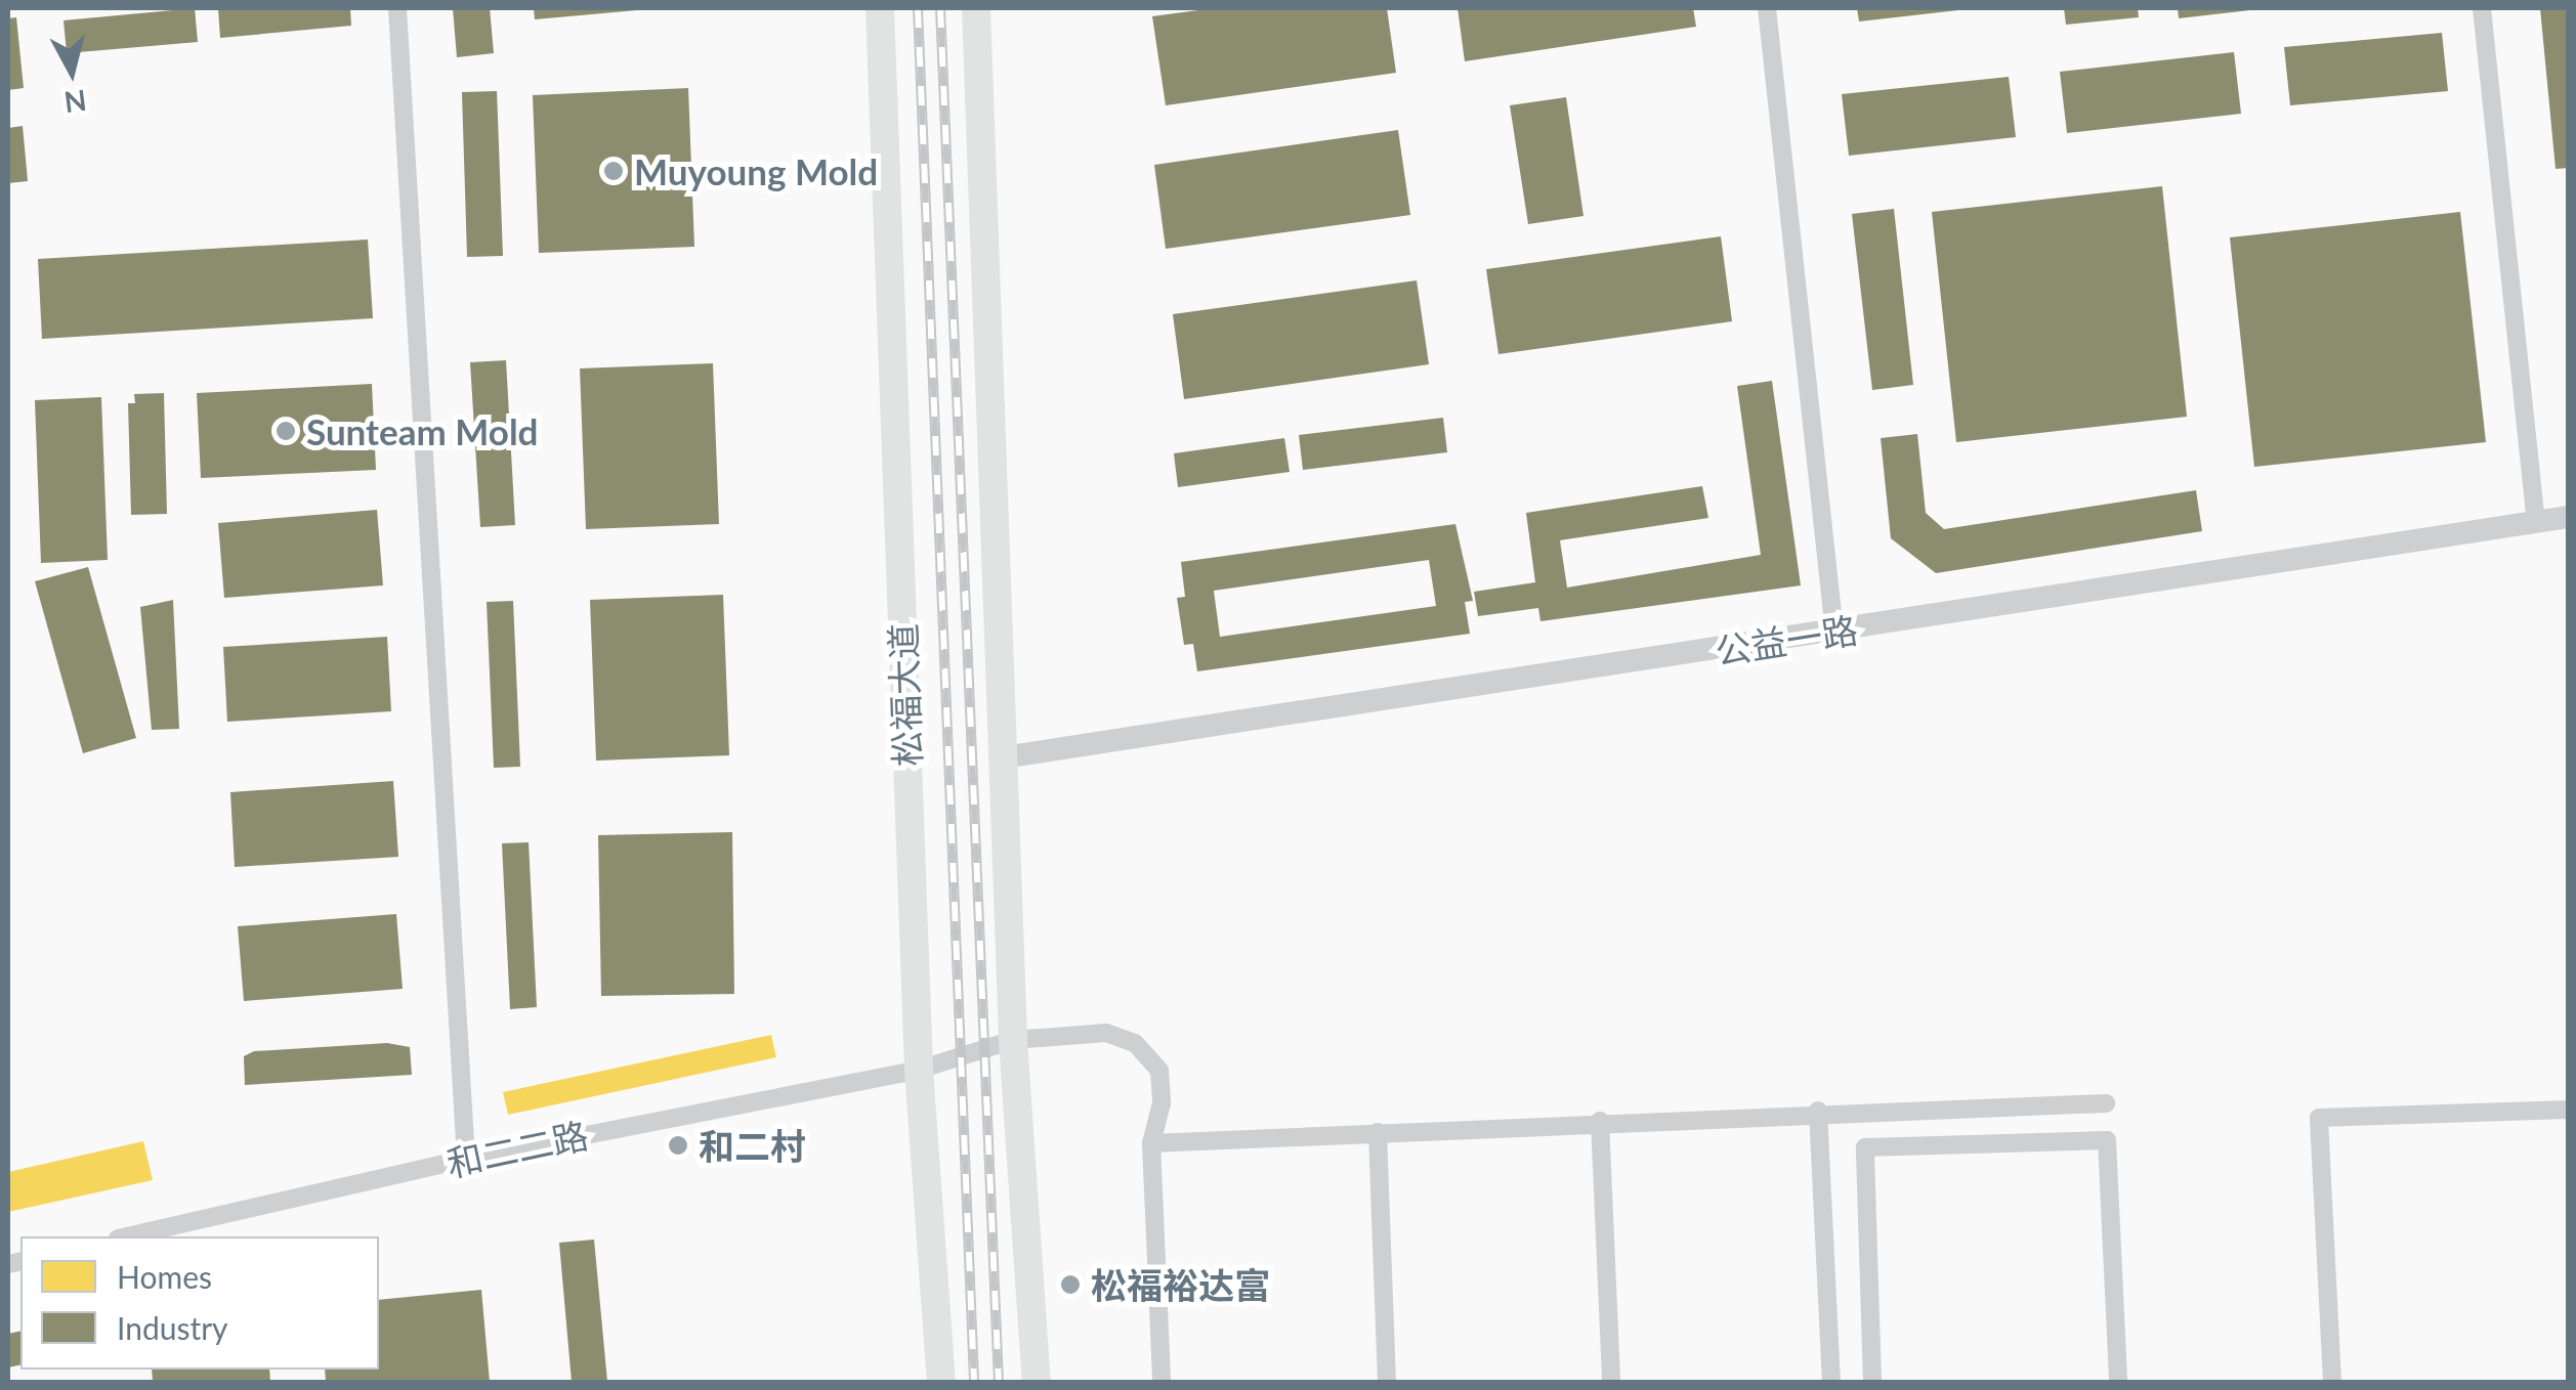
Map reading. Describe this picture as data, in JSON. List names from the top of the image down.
{
  "streets": {
    "main road": ["松福大道"],
    "street": ["公益一路", "和二二路"]
  },
  "crossings": [
    ["松福大道", "和二二路"]
  ],
  "places": [
    "Muyoung Mold",
    "Sunteam Mold",
    "和二村",
    "松福裕达富"
  ],
  "legend": ["Homes", "Industry"],
  "north": "bottom"
}
